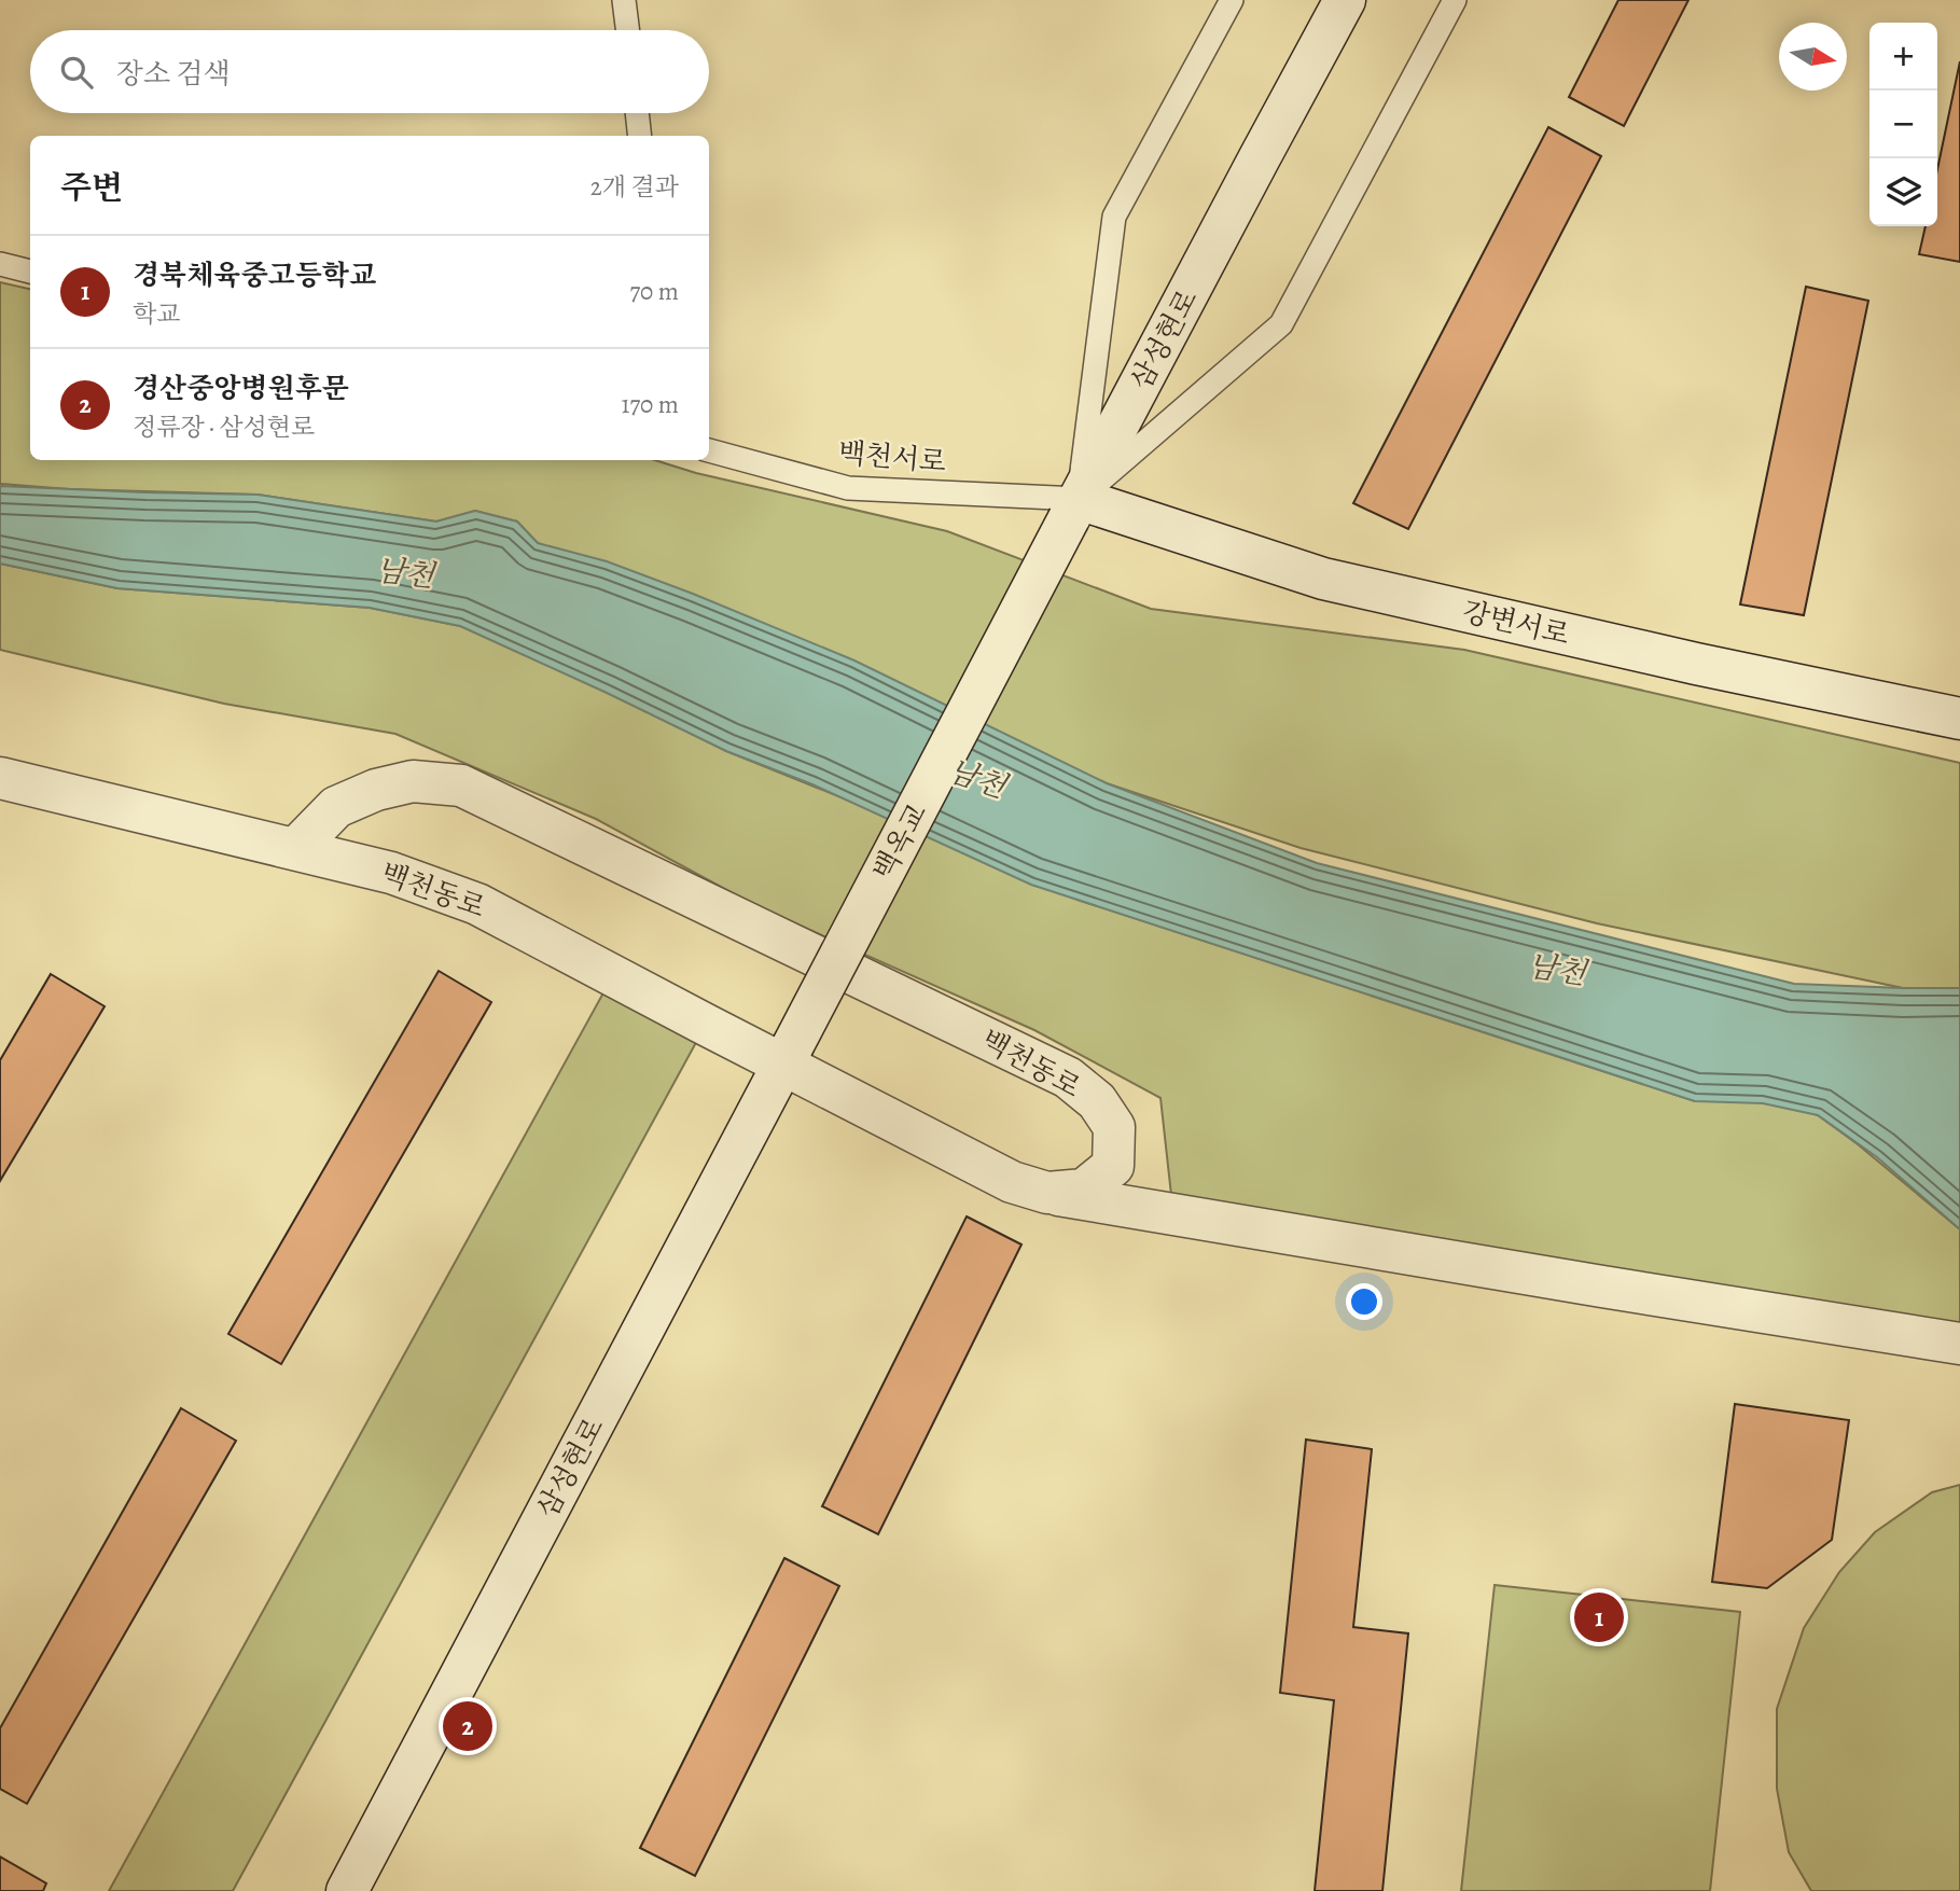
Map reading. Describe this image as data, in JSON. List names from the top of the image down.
{
  "streets": {
    "street": [
      "삼성현로",
      "강변서로",
      "백옥교",
      "백천동로"
    ],
    "lane": ["백천서로"]
  },
  "crossings": [
    ["삼성현로", "백천서로"],
    ["삼성현로", "강변서로"],
    ["삼성현로", "백옥교"],
    ["삼성현로", "백천동로"],
    ["백천서로", "강변서로"],
    ["백천서로", "백옥교"],
    ["강변서로", "백옥교"],
    ["백옥교", "백천동로"]
  ],
  "water": ["남천"],
  "north": "right",
  "page": {
    "map_buttons": ["+", "−"],
    "search": "장소 검색",
    "heading": ["주변", "2개 결과"],
    "list": [
      {
        "mark": "1",
        "name": "경북체육중고등학교",
        "note": "학교",
        "value": "70 m"
      },
      {
        "mark": "2",
        "name": "경산중앙병원후문",
        "note": "정류장 · 삼성현로",
        "value": "170 m"
      }
    ],
    "pins": ["1", "2"]
  }
}
